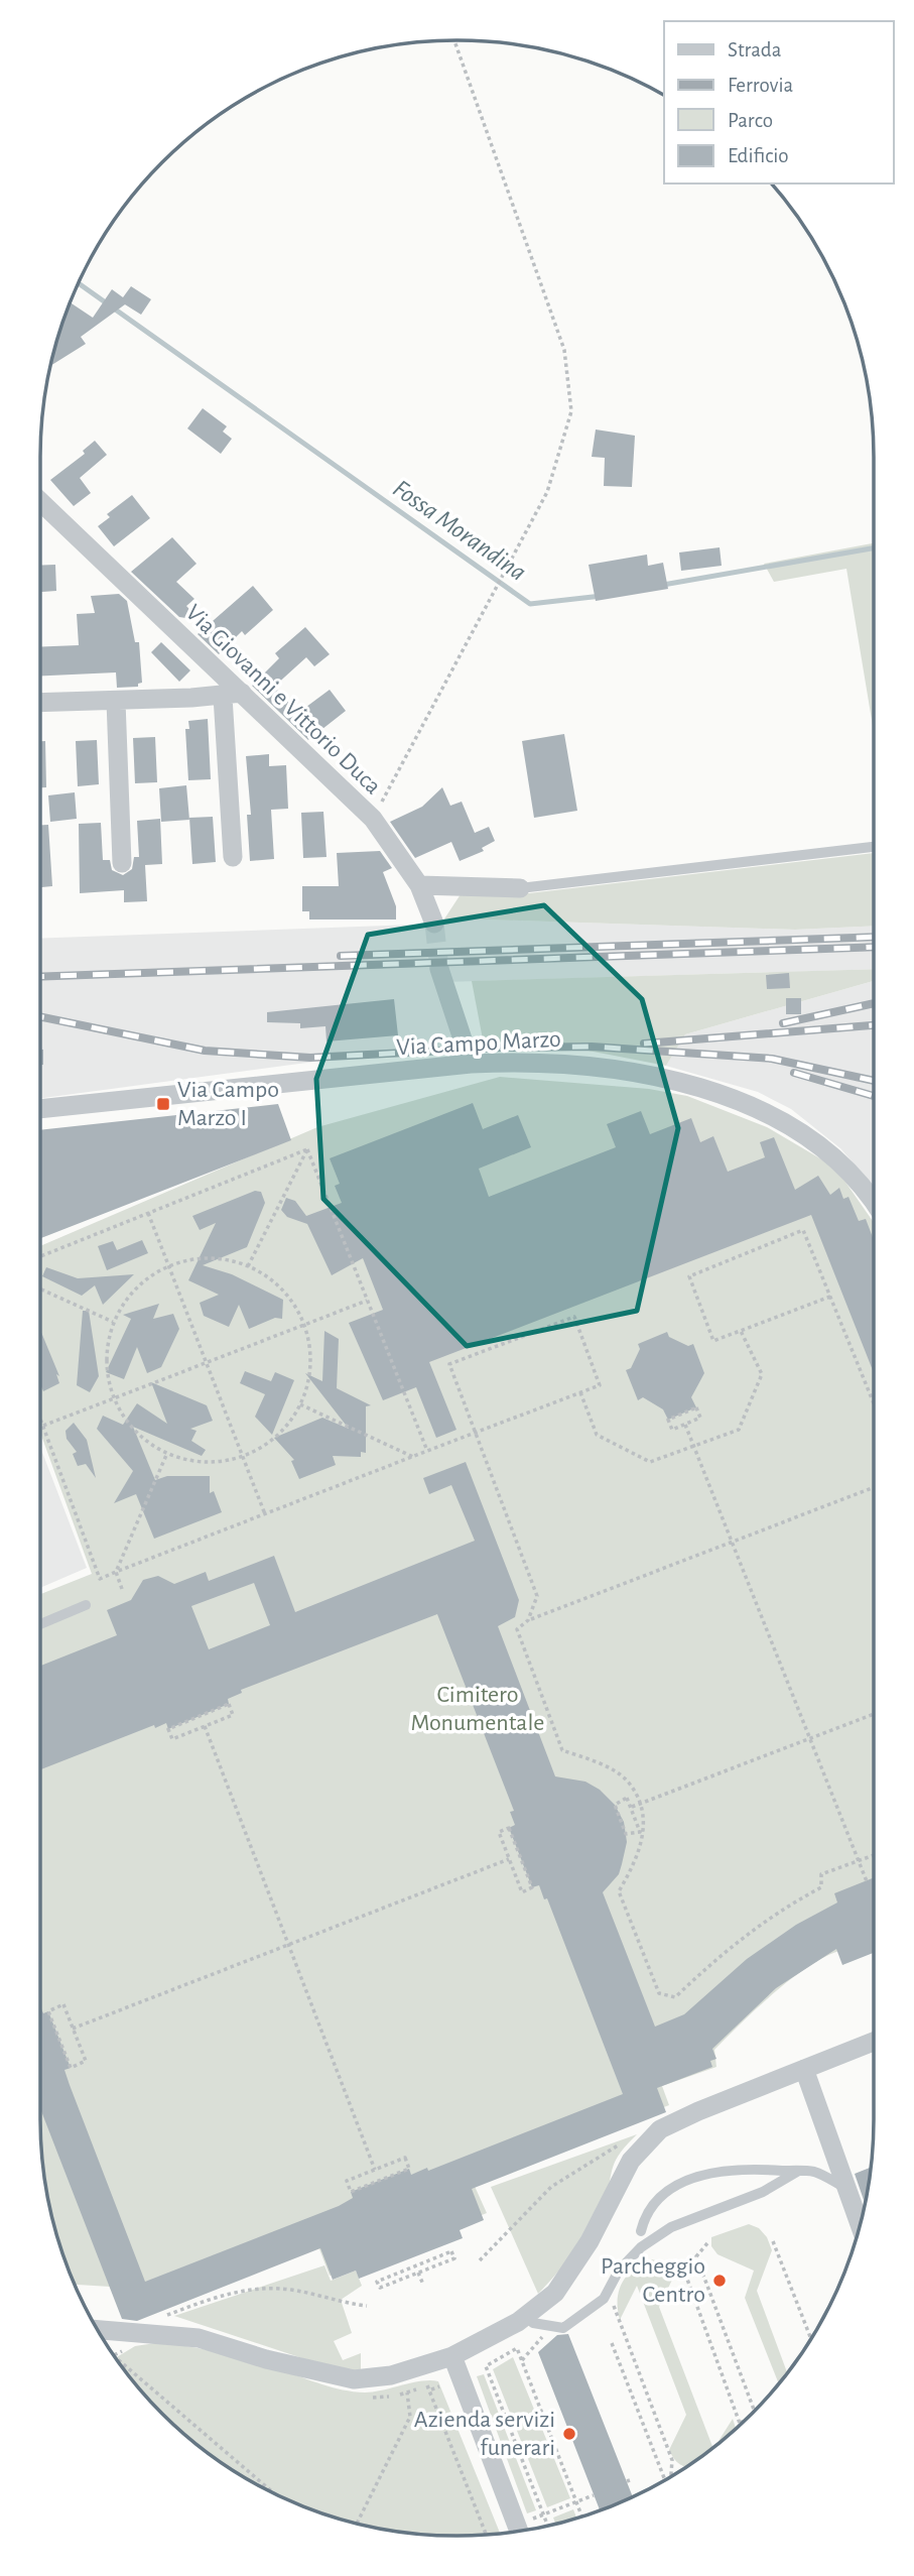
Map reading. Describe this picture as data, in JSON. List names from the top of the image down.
{
  "streets": {
    "street": ["Via Giovanni e Vittorio Duca", "Via Campo Marzo"]
  },
  "water": ["Fossa Morandina"],
  "parks": ["Cimitero Monumentale"],
  "places": {
    "transit": ["Via Campo Marzo I"],
    "other": ["Parcheggio Centro", "Azienda servizi funerari"]
  },
  "legend": [
    "Strada",
    "Ferrovia",
    "Parco",
    "Edificio"
  ]
}
